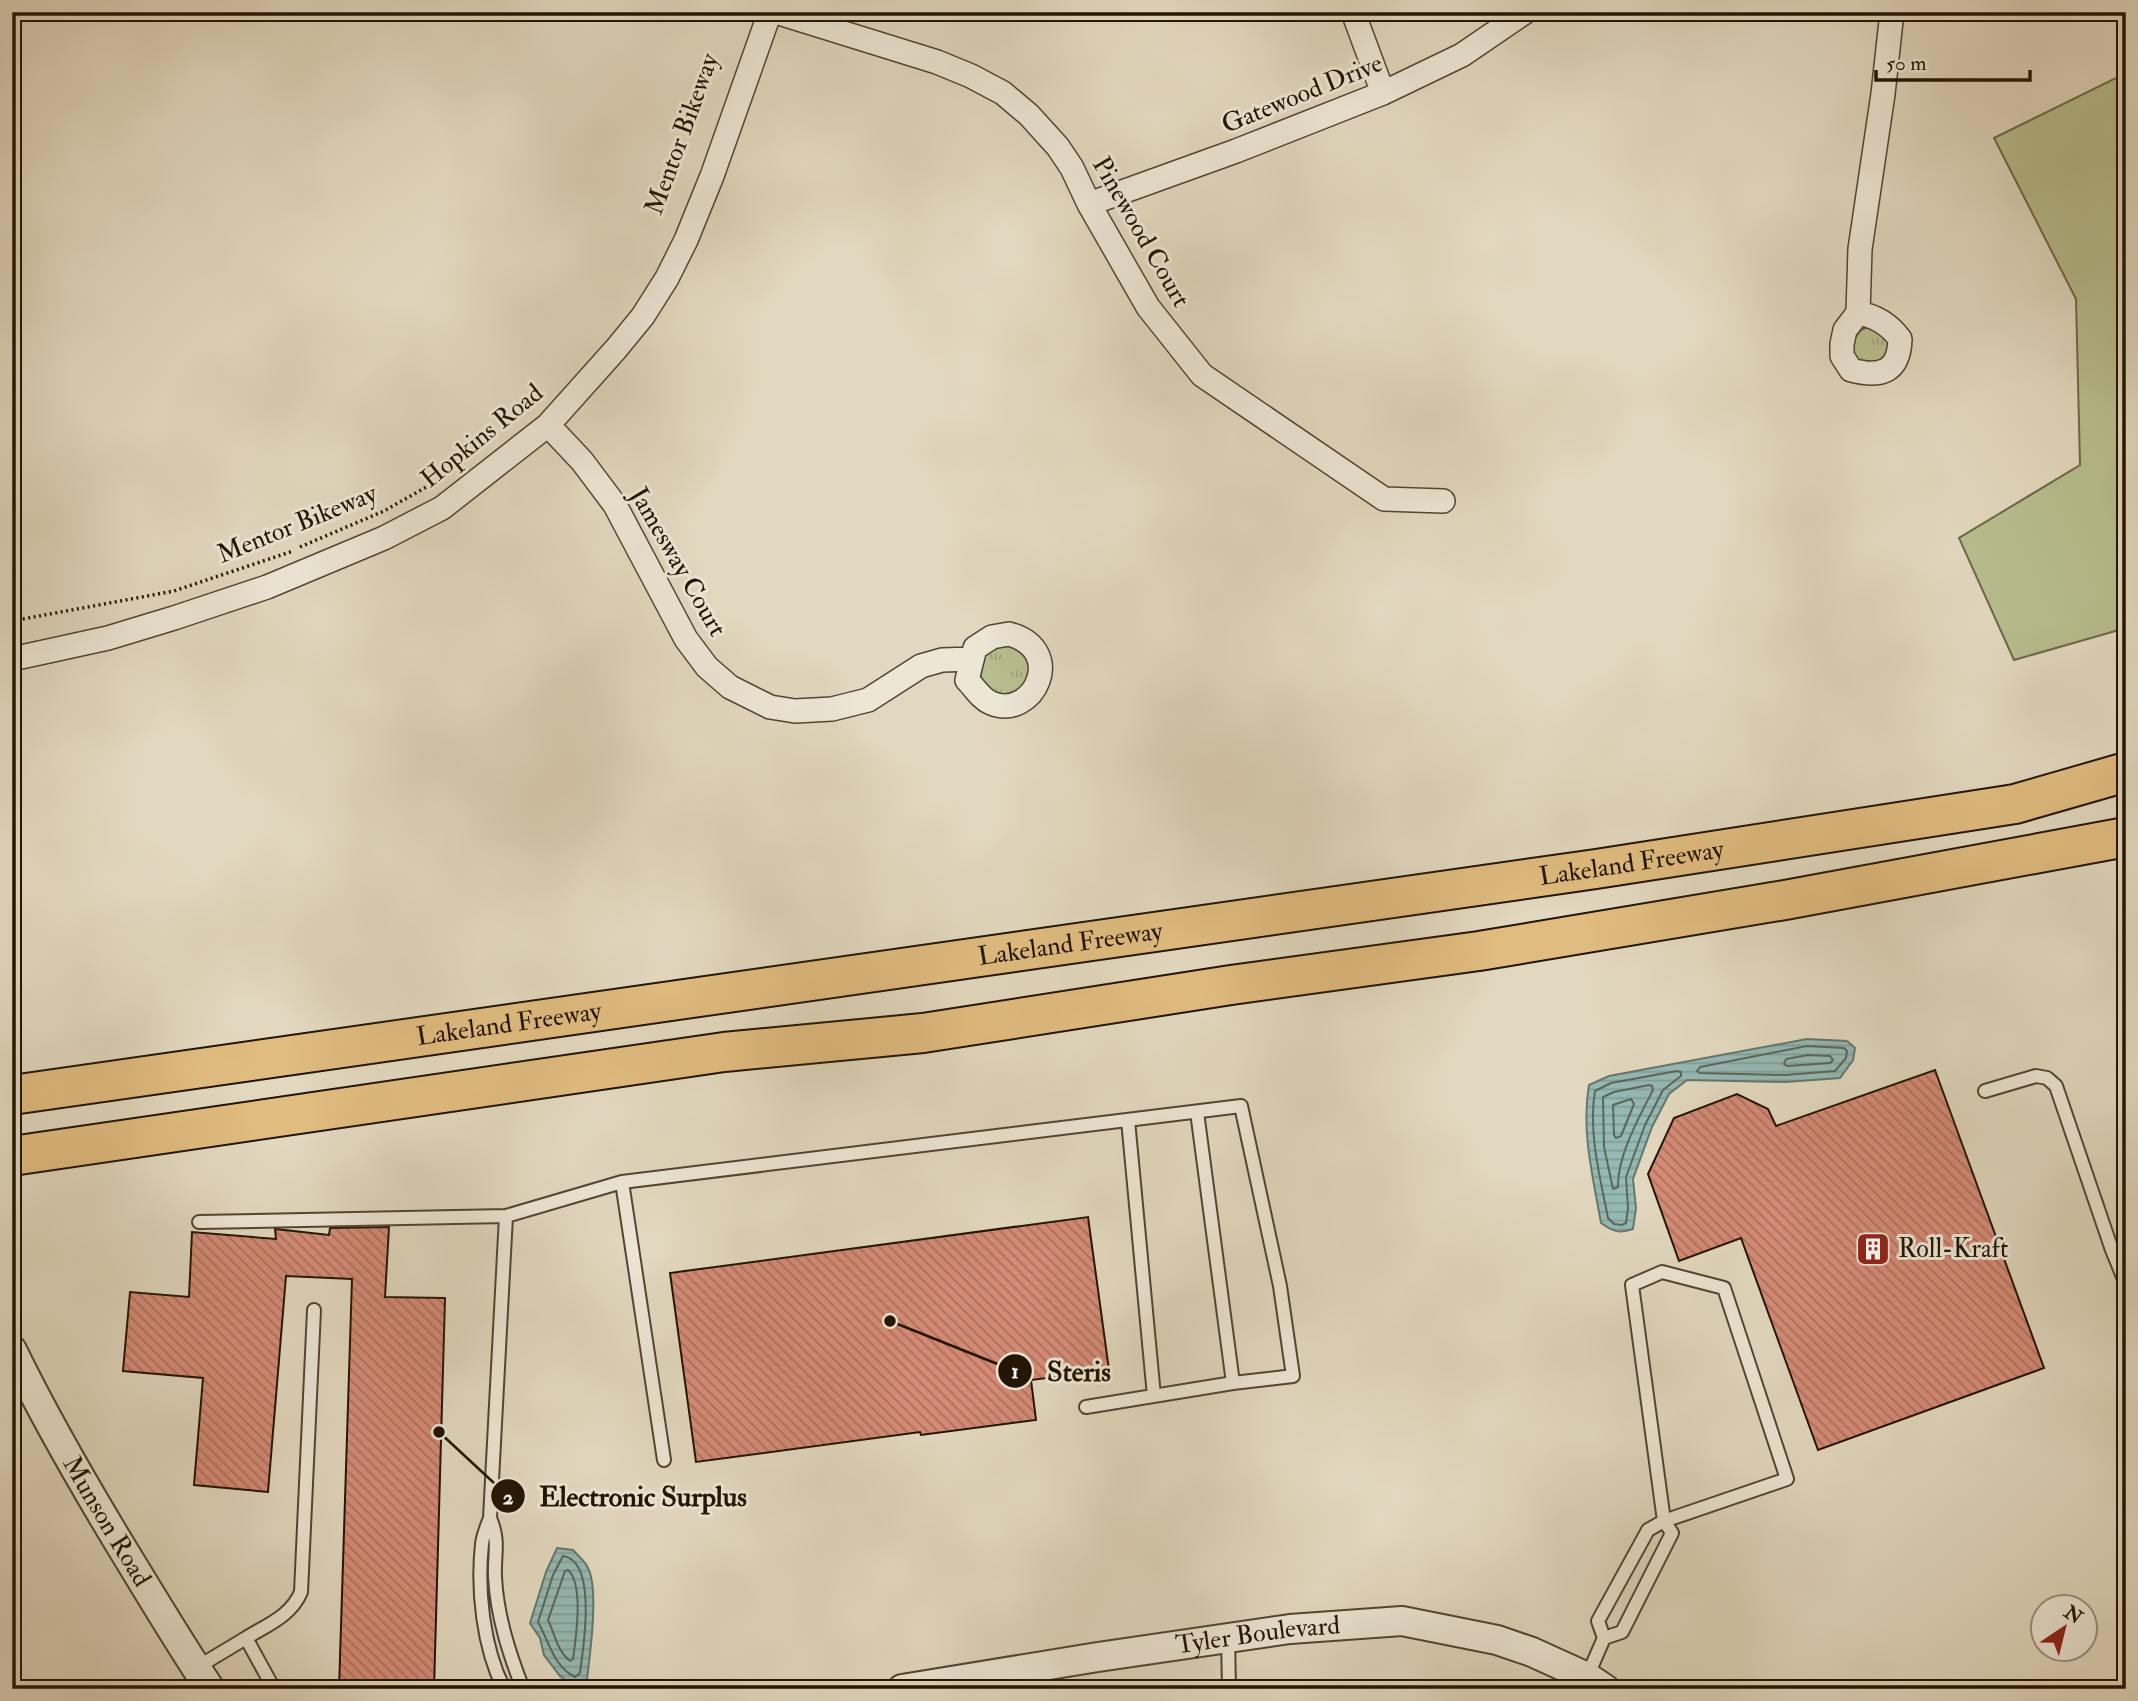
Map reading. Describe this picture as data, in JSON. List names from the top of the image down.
{
  "streets": {
    "highway": ["Lakeland Freeway"],
    "street": [
      "Gatewood Drive",
      "Pinewood Court",
      "Hopkins Road",
      "Jamesway Court",
      "Munson Road",
      "Tyler Boulevard"
    ],
    "path": ["Mentor Bikeway"]
  },
  "crossings": [
    ["Gatewood Drive", "Pinewood Court"],
    ["Hopkins Road", "Jamesway Court"]
  ],
  "places": {
    "building": ["Roll-Kraft"],
    "other": ["Steris", "Electronic Surplus"]
  },
  "scale_bar": "50 m",
  "north": "top right"
}
